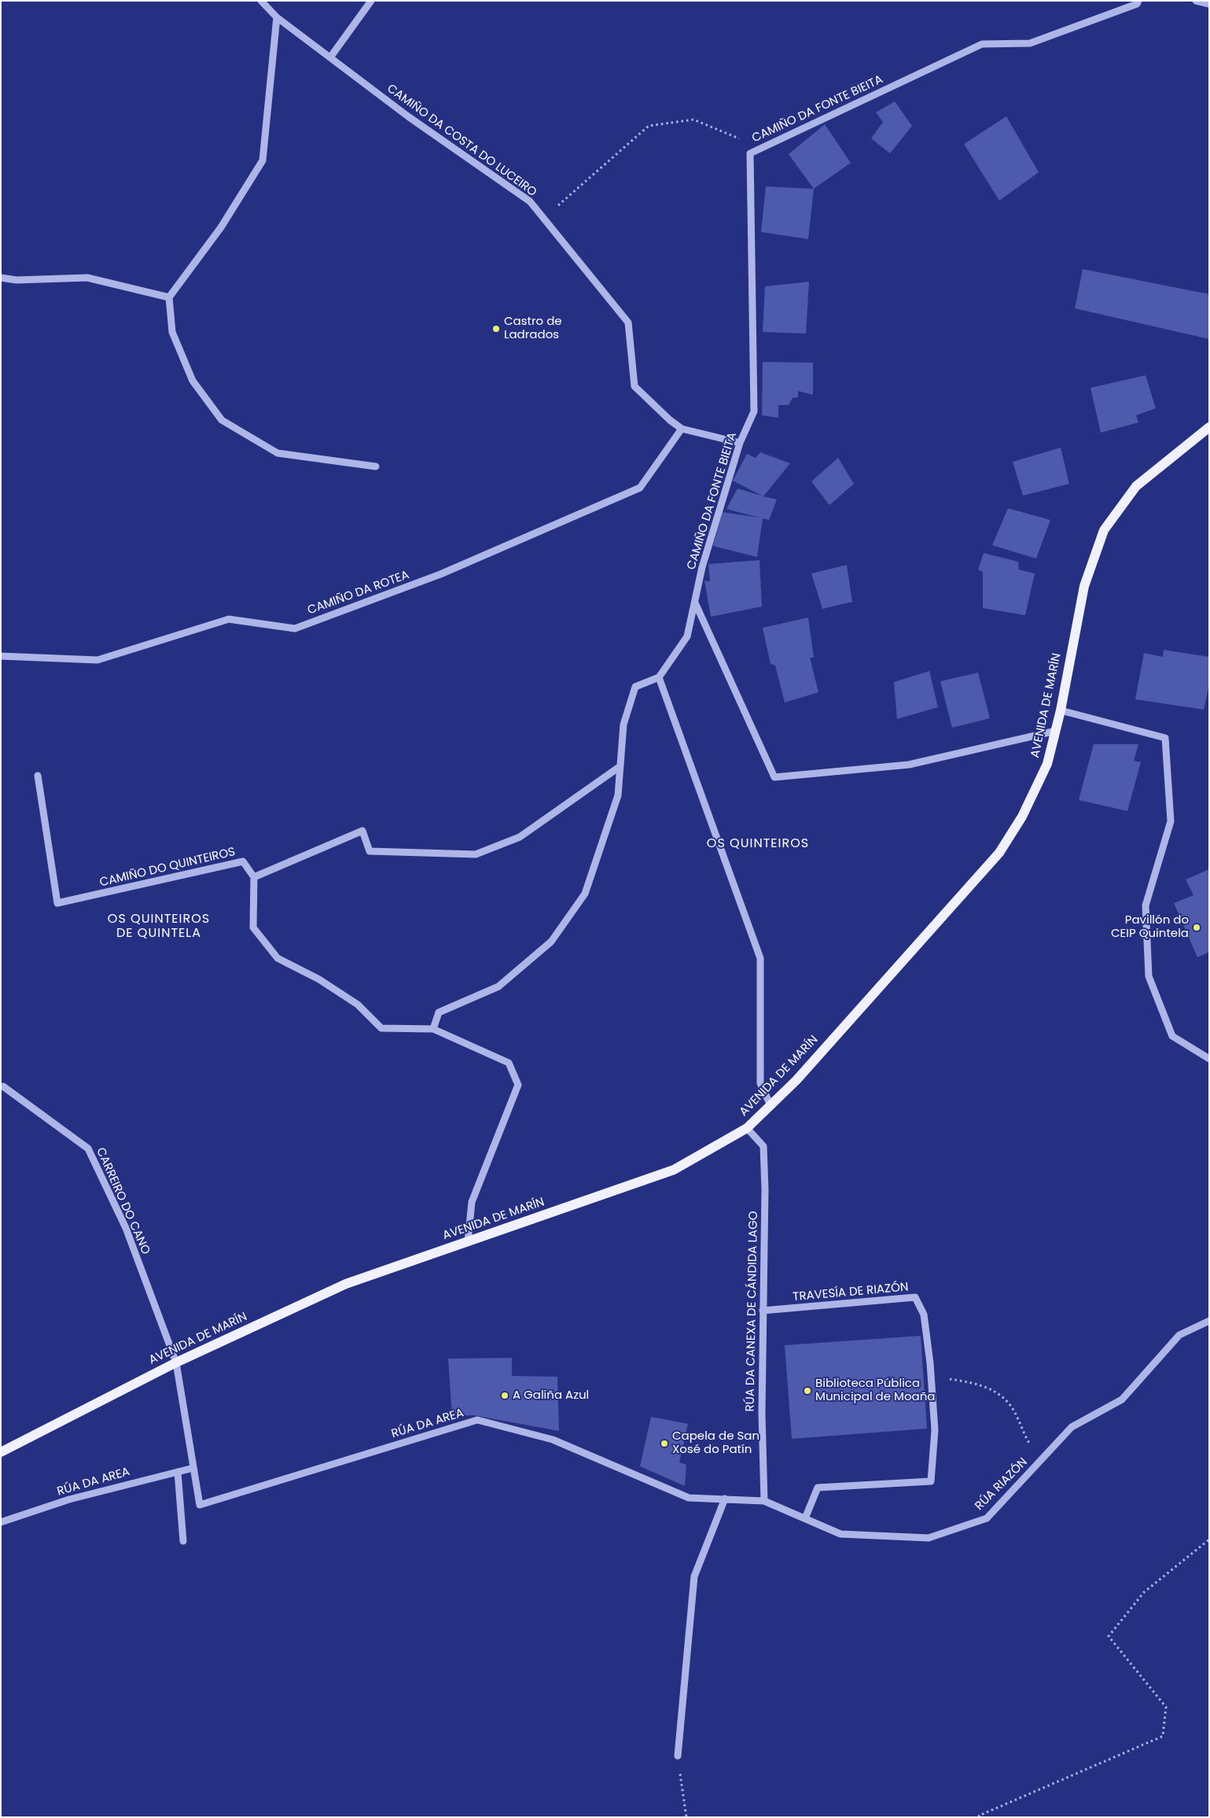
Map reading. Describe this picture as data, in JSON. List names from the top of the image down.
{
  "streets": {
    "main road": ["AVENIDA DE MARÍN"],
    "street": [
      "CAMIÑO DA FONTE BIEITA",
      "CAMIÑO DA COSTA DO LUCEIRO",
      "CAMIÑO DA ROTEA",
      "CAMIÑO DO QUINTEIROS",
      "CARREIRO DO CANO",
      "TRAVESÍA DE RIAZÓN",
      "RÚA DA CANEXA DE CÁNDIDA LAGO",
      "RÚA DA AREA",
      "RÚA RIAZÓN"
    ]
  },
  "crossings": [
    ["CAMIÑO DA FONTE BIEITA", "CAMIÑO DA COSTA DO LUCEIRO"],
    ["CAMIÑO DA COSTA DO LUCEIRO", "CAMIÑO DA ROTEA"],
    ["AVENIDA DE MARÍN", "CARREIRO DO CANO"],
    ["AVENIDA DE MARÍN", "RÚA DA CANEXA DE CÁNDIDA LAGO"],
    ["AVENIDA DE MARÍN", "RÚA DA AREA"],
    ["CARREIRO DO CANO", "RÚA DA AREA"],
    ["TRAVESÍA DE RIAZÓN", "RÚA DA CANEXA DE CÁNDIDA LAGO"],
    ["TRAVESÍA DE RIAZÓN", "RÚA RIAZÓN"],
    ["RÚA DA CANEXA DE CÁNDIDA LAGO", "RÚA DA AREA"],
    ["RÚA DA CANEXA DE CÁNDIDA LAGO", "RÚA RIAZÓN"],
    ["RÚA DA AREA", "RÚA RIAZÓN"]
  ],
  "districts": ["OS QUINTEIROS", "OS QUINTEIROS DE QUINTELA"],
  "places": [
    "Castro de Ladrados",
    "Pavillón do CEIP Quintela",
    "Biblioteca Pública Municipal de Moaña",
    "A Galiña Azul",
    "Capela de San Xosé do Patín"
  ]
}
